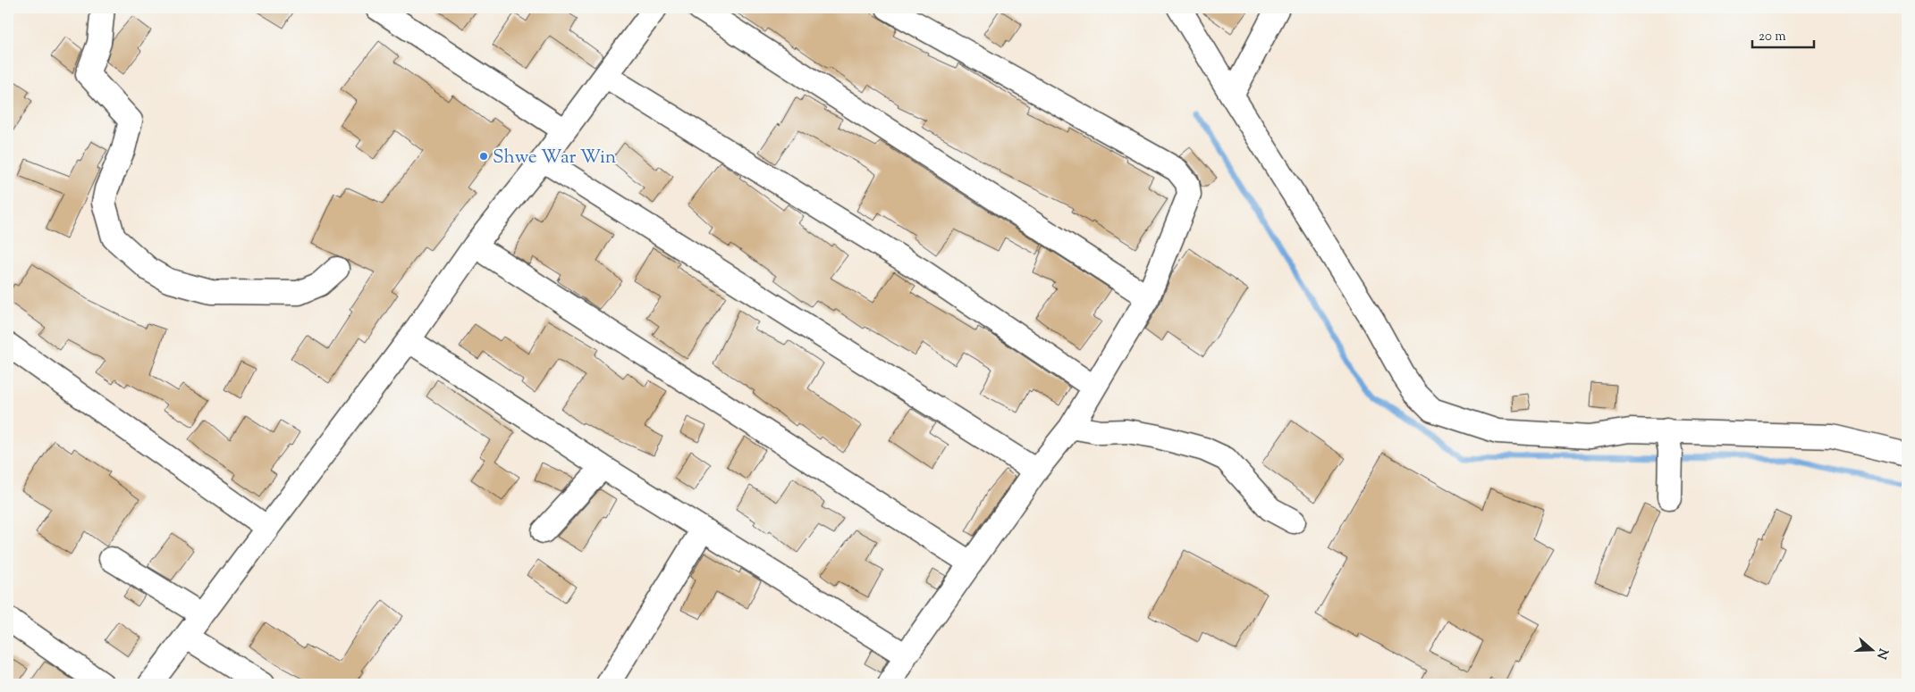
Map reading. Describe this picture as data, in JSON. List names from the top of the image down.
{
  "places": ["Shwe War Win"],
  "scale_bar": "20 m",
  "north": "right"
}
